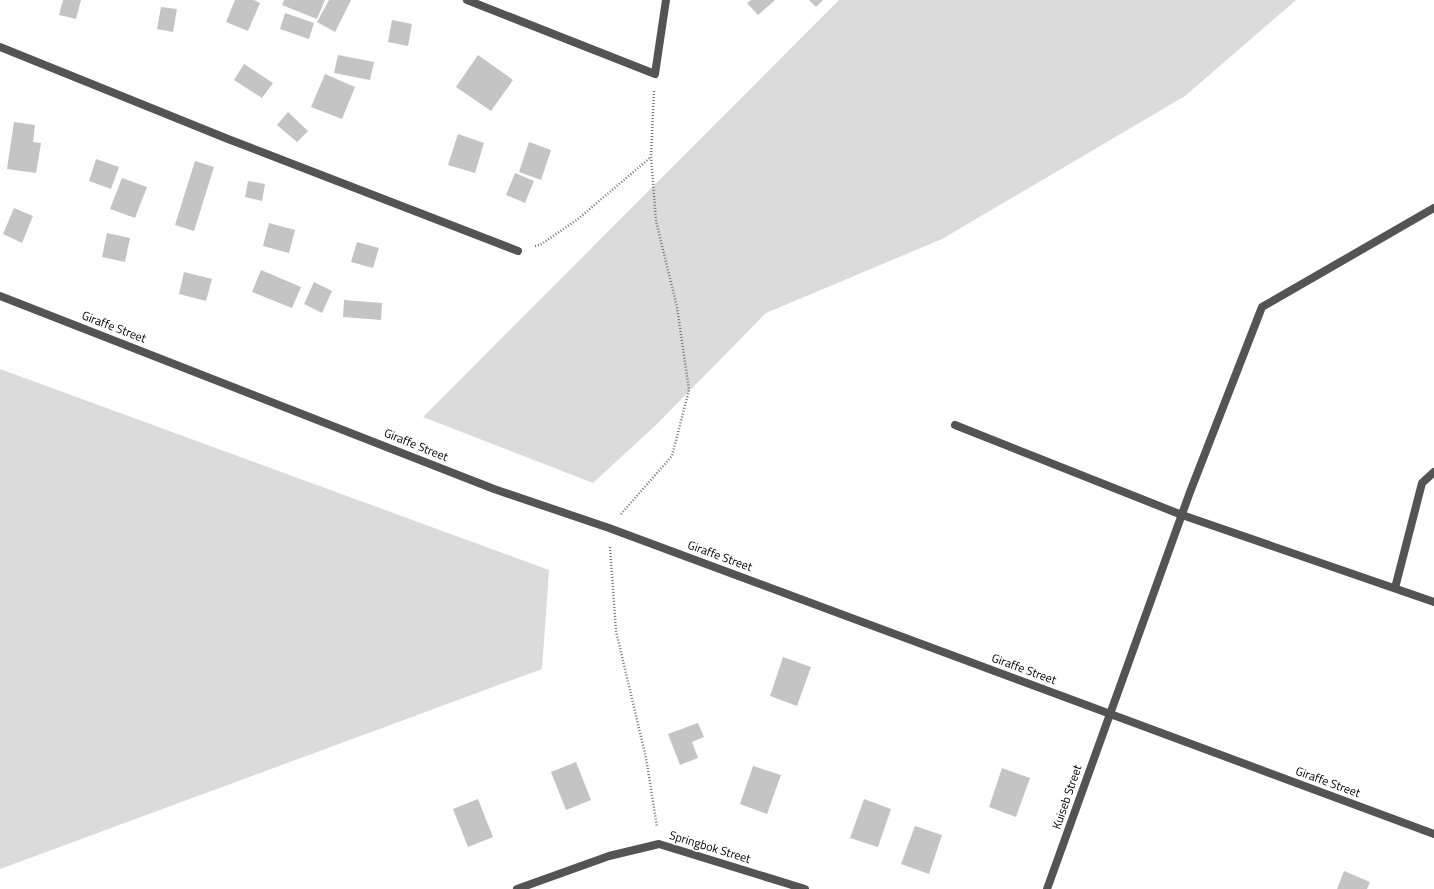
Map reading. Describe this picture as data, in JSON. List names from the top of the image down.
{
  "streets": {
    "street": ["Giraffe Street", "Kuiseb Street", "Springbok Street"]
  },
  "crossings": [
    ["Giraffe Street", "Kuiseb Street"]
  ]
}
